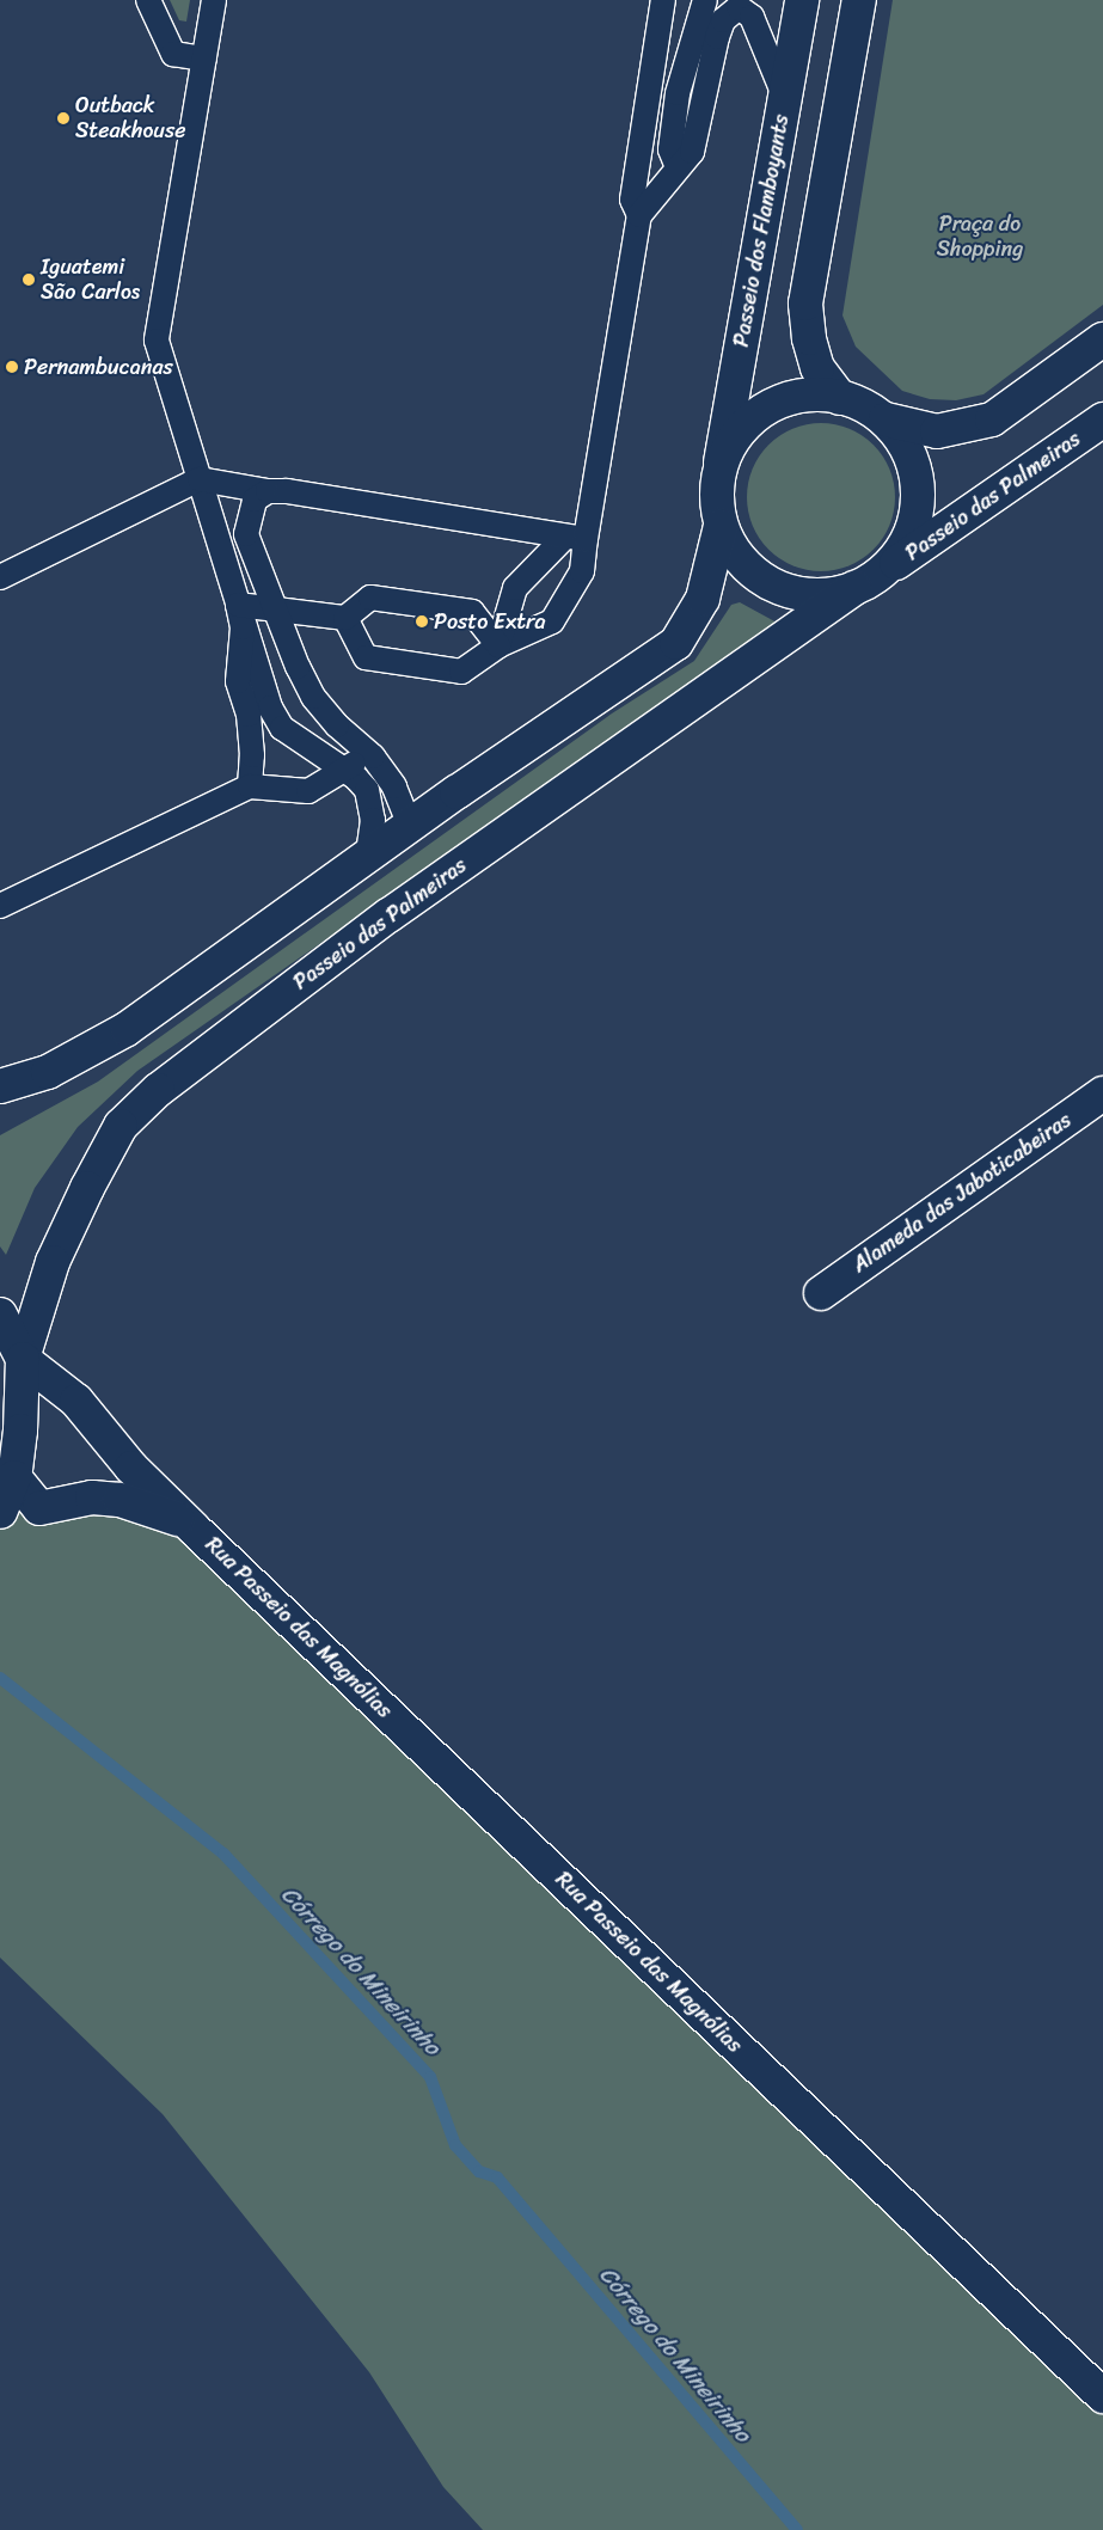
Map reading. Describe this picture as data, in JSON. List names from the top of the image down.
{
  "streets": {
    "street": [
      "Passeio dos Flamboyants",
      "Passeio das Palmeiras",
      "Alameda das Jaboticabeiras",
      "Rua Passeio das Magnólias"
    ]
  },
  "crossings": [
    ["Passeio dos Flamboyants", "Passeio das Palmeiras"],
    ["Passeio das Palmeiras", "Rua Passeio das Magnólias"]
  ],
  "water": ["Córrego do Mineirinho"],
  "parks": ["Praça do Shopping"],
  "places": [
    "Outback Steakhouse",
    "Iguatemi São Carlos",
    "Pernambucanas",
    "Posto Extra"
  ]
}
